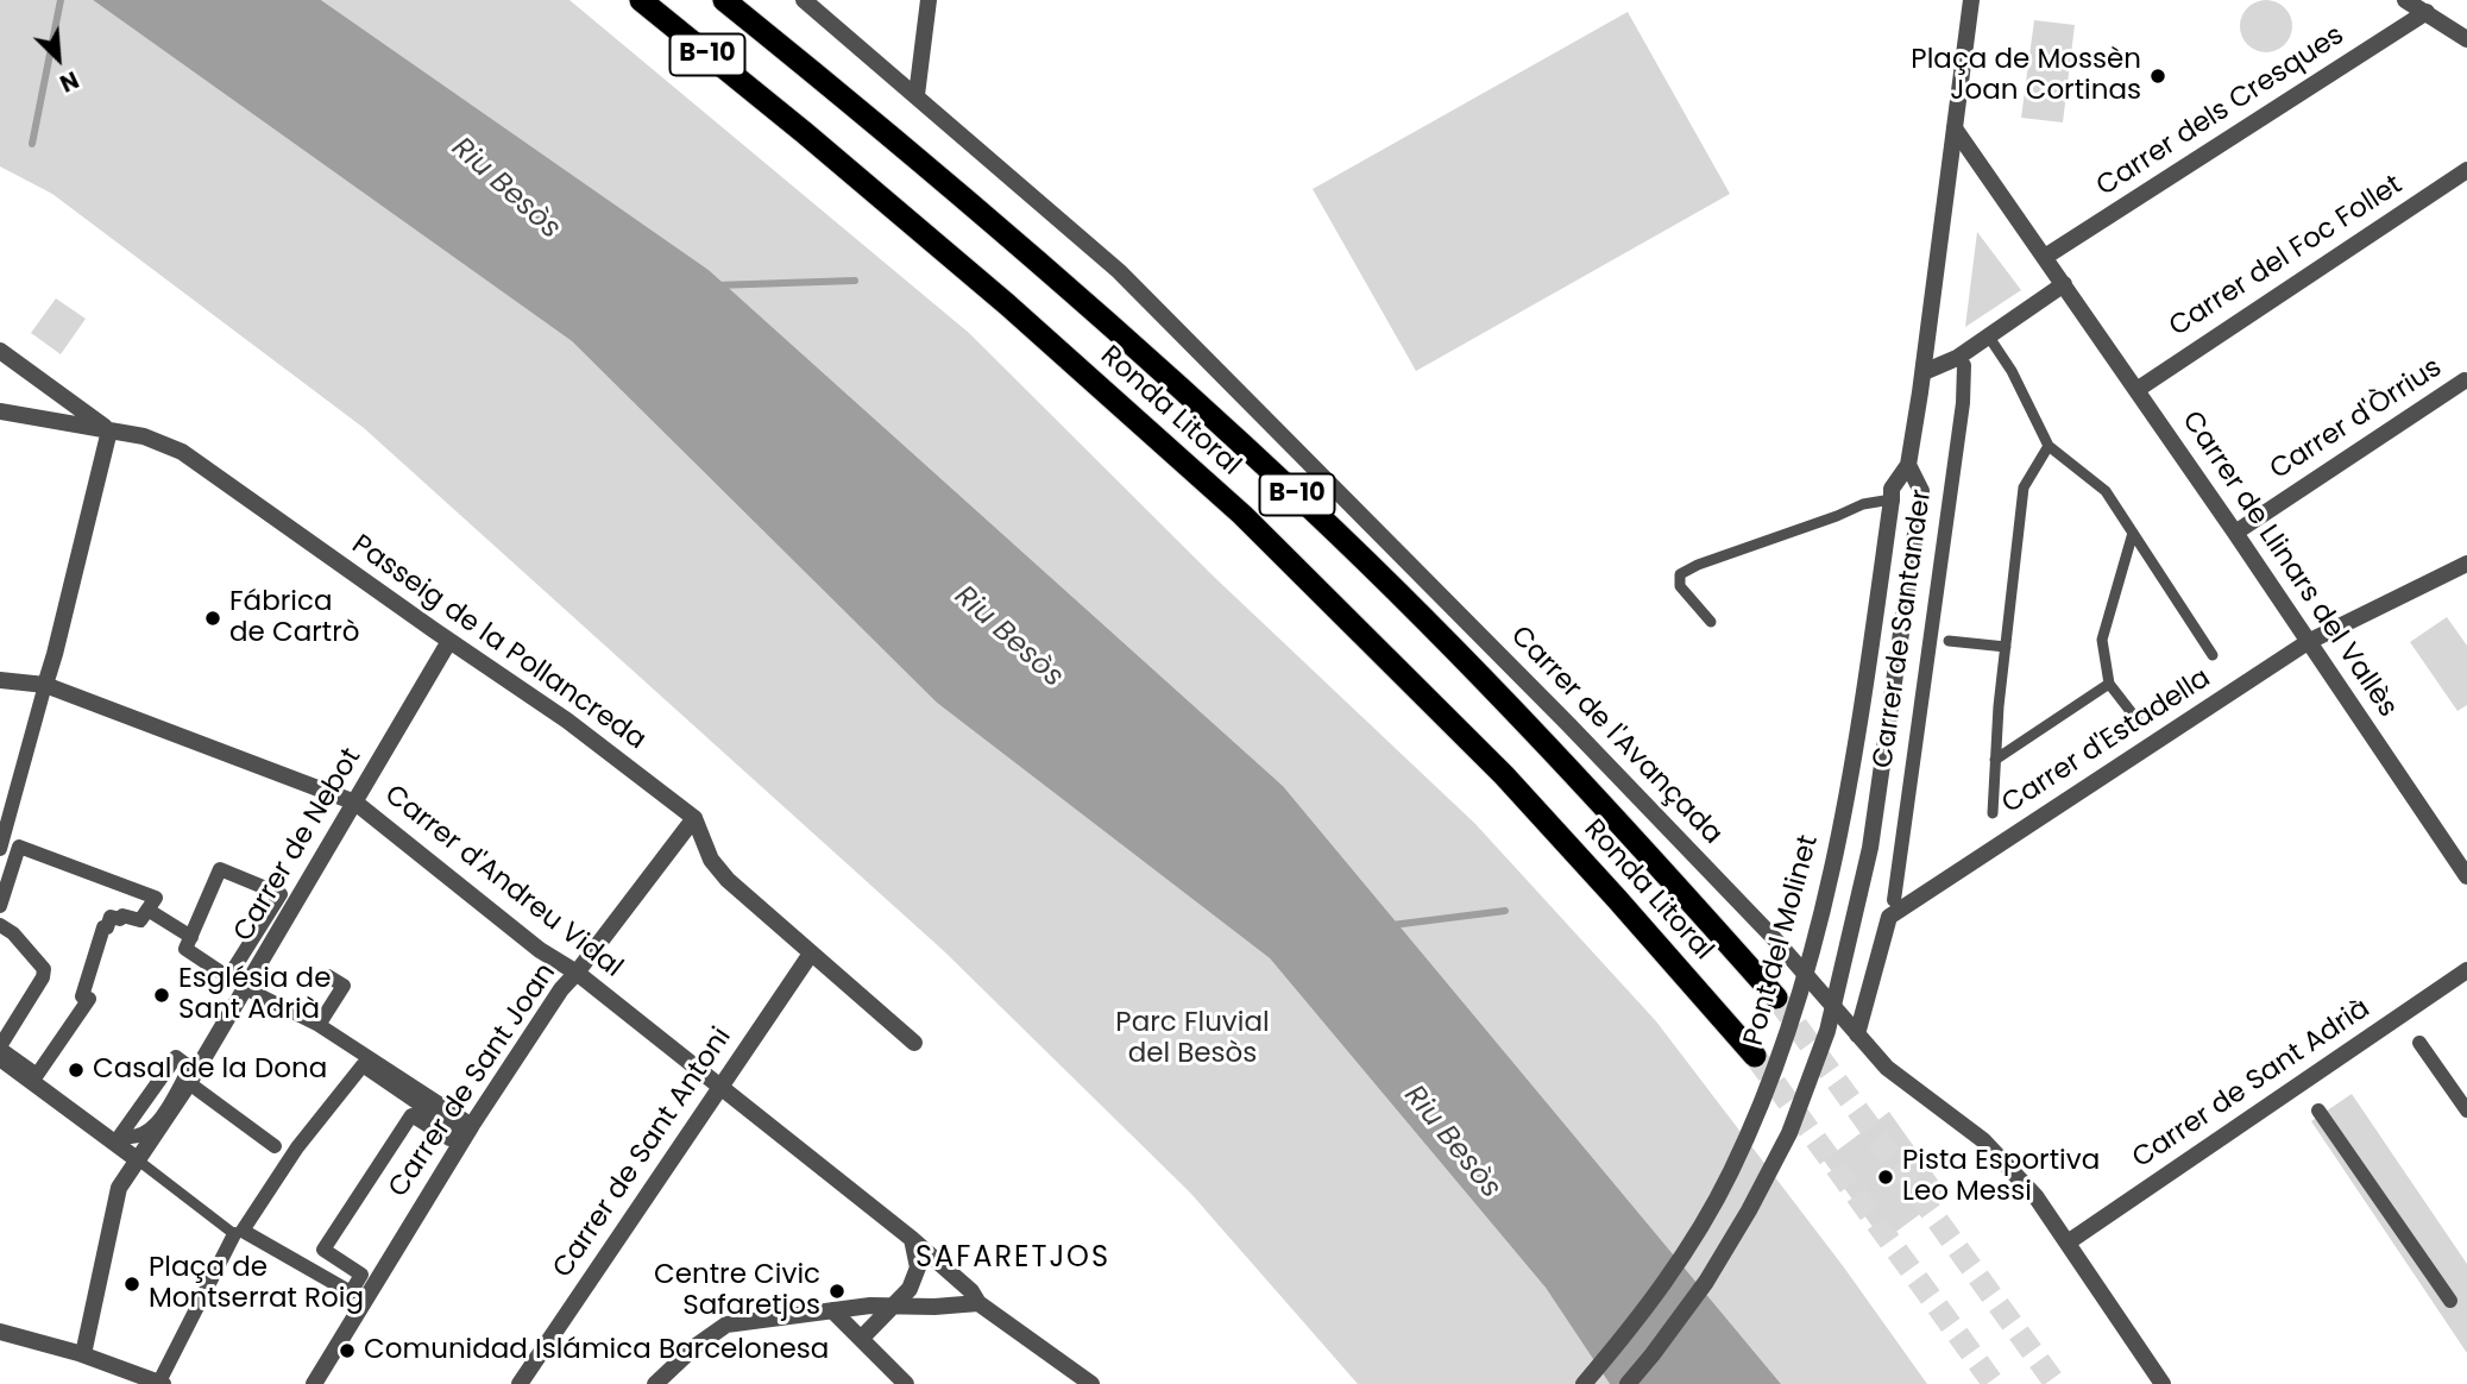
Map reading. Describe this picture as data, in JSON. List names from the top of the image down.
{
  "streets": {
    "highway": ["B-10", "Ronda Litoral"],
    "street": [
      "Carrer dels Cresques",
      "Carrer del Foc Follet",
      "Carrer d'Òrrius",
      "Carrer de Llinars del Vallès",
      "Carrer de Santander",
      "Passeig de la Pollancreda",
      "Carrer de l'Avançada",
      "Carrer d'Estadella",
      "Carrer de Nebot",
      "Carrer d'Andreu Vidal",
      "Pont del Molinet",
      "Carrer de Sant Joan",
      "Carrer de Sant Adrià",
      "Carrer de Sant Antoni"
    ]
  },
  "crossings": [
    ["Carrer dels Cresques", "Carrer de Llinars del Vallès"],
    ["Carrer del Foc Follet", "Carrer de Llinars del Vallès"],
    ["Carrer d'Òrrius", "Carrer de Llinars del Vallès"],
    ["Carrer de Llinars del Vallès", "Carrer d'Estadella"],
    ["Passeig de la Pollancreda", "Carrer de Nebot"],
    ["Passeig de la Pollancreda", "Carrer de Sant Joan"],
    ["Carrer de l'Avançada", "Carrer d'Estadella"],
    ["Carrer de l'Avançada", "Carrer de Sant Adrià"],
    ["Carrer de Nebot", "Carrer d'Andreu Vidal"],
    ["Carrer d'Andreu Vidal", "Carrer de Sant Joan"],
    ["Carrer d'Andreu Vidal", "Carrer de Sant Antoni"]
  ],
  "districts": ["SAFARETJOS"],
  "water": ["Riu Besòs"],
  "parks": ["Parc Fluvial del Besòs"],
  "places": [
    "Plaça de Mossèn Joan Cortinas",
    "Fábrica de Cartrò",
    "Església de Sant Adrià",
    "Casal de la Dona",
    "Pista Esportiva Leo Messi",
    "Plaça de Montserrat Roig",
    "Centre Civic Safaretjos",
    "Comunidad Islámica Barcelonesa"
  ],
  "north": "bottom right"
}
